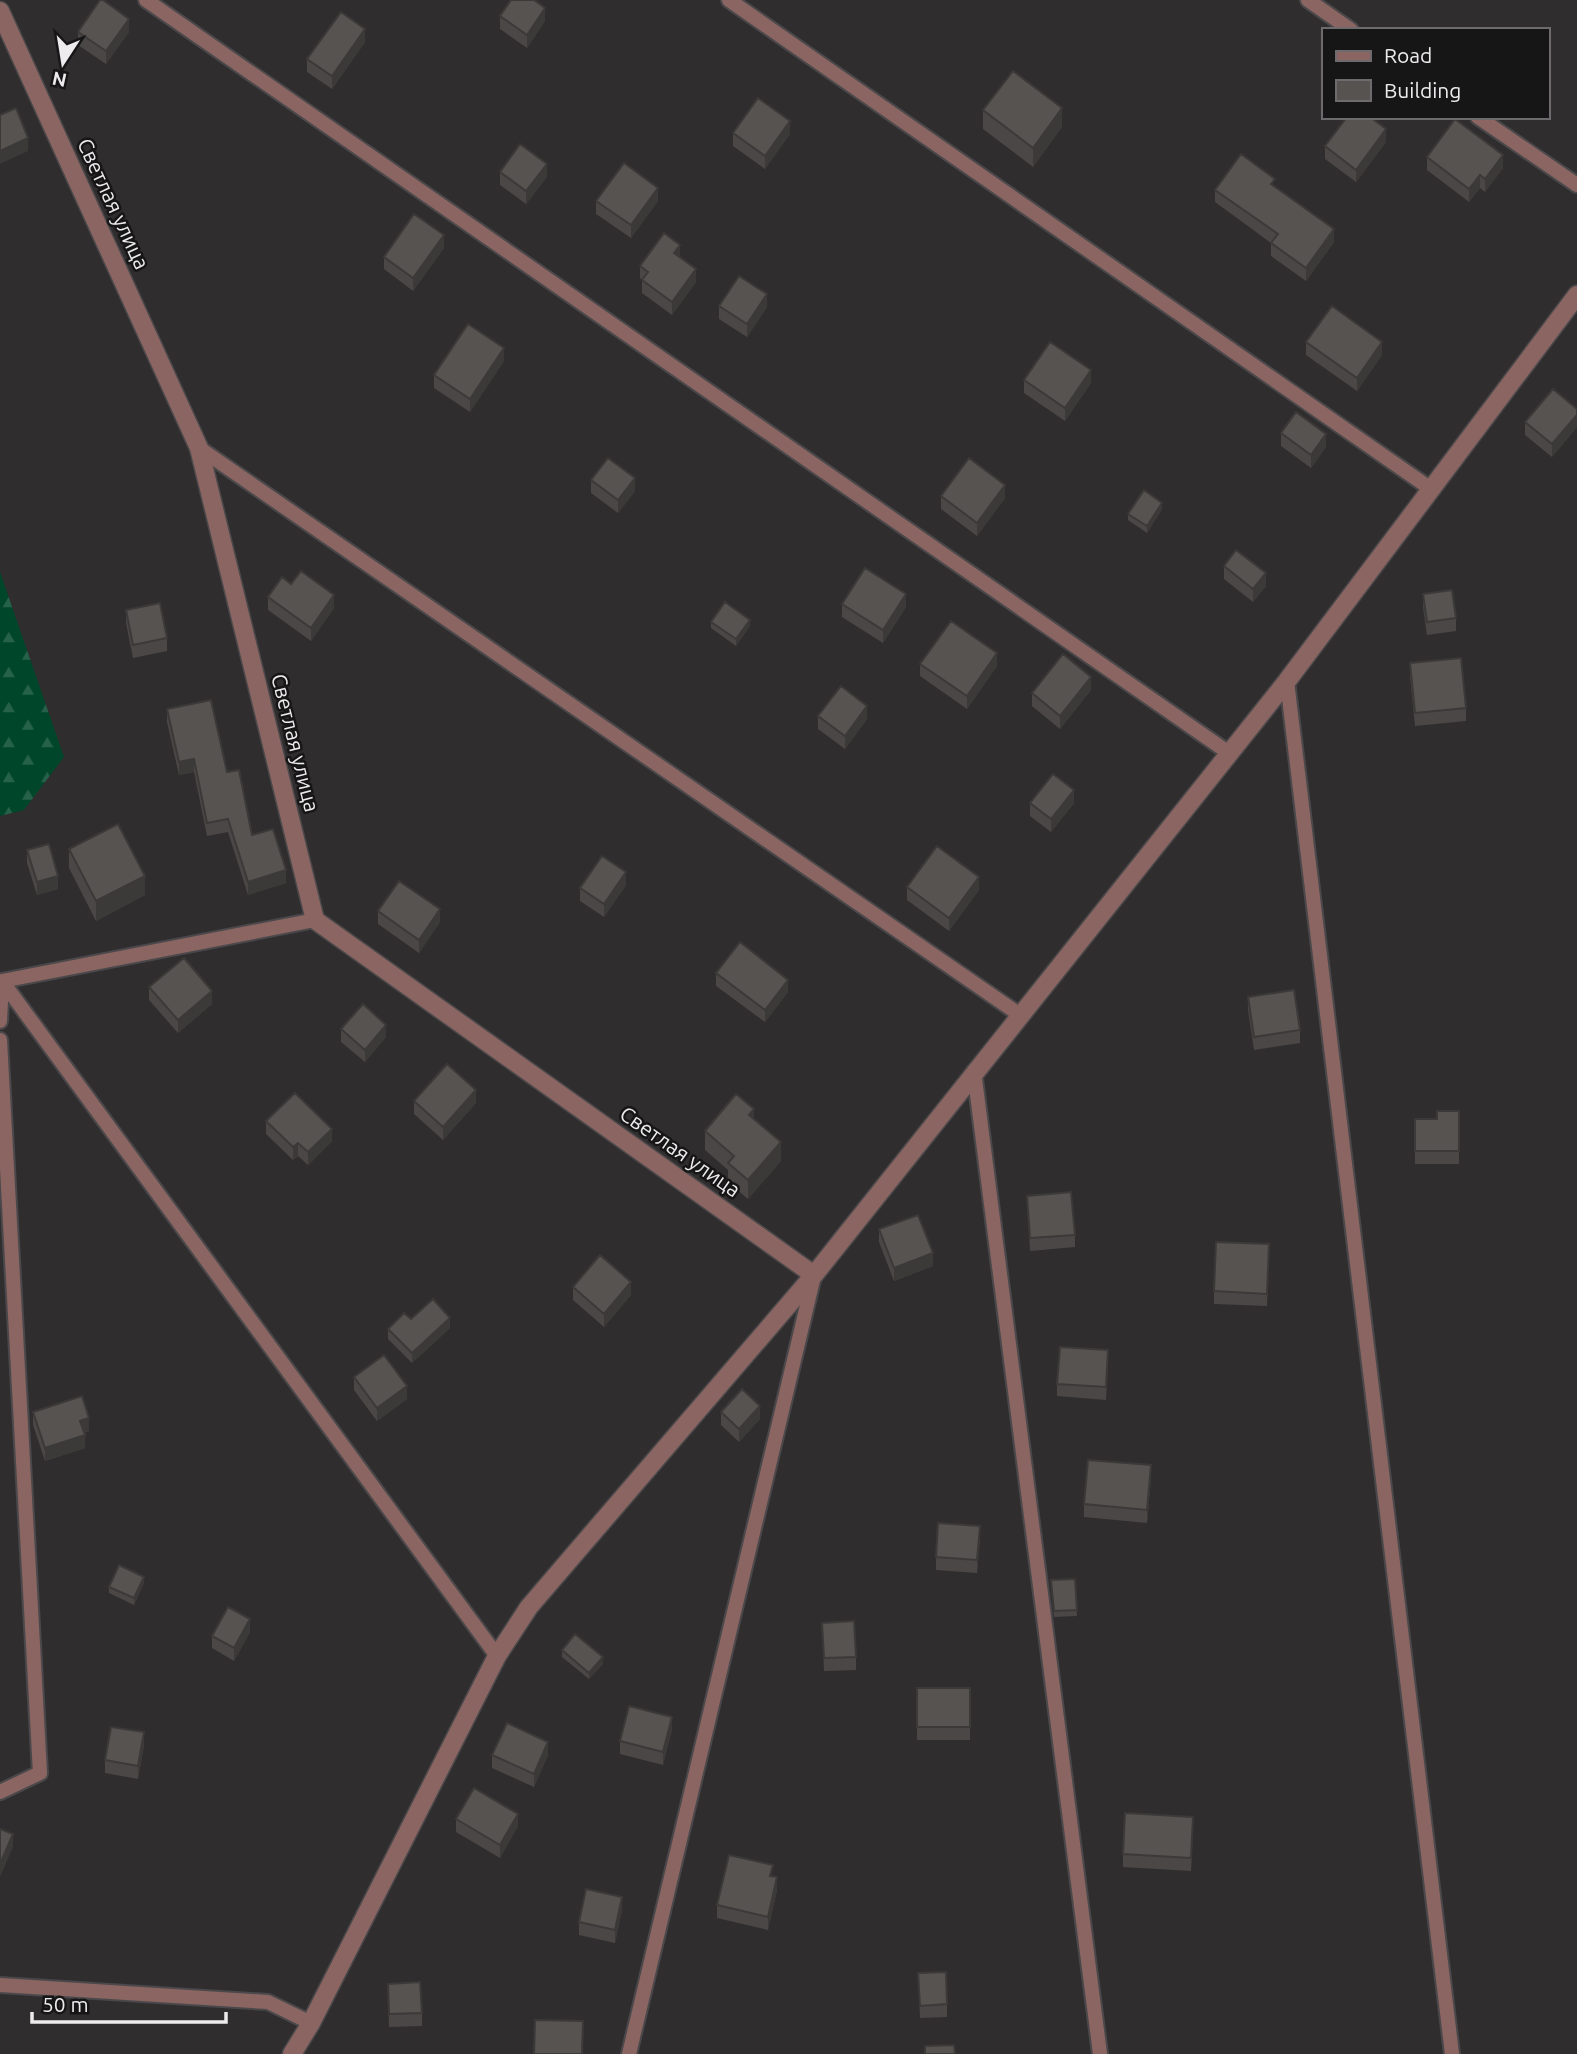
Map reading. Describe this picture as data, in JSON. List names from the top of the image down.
{
  "streets": {
    "street": ["Светлая улица"]
  },
  "legend": ["Road", "Building"],
  "scale_bar": "50 m",
  "north": "bottom"
}
